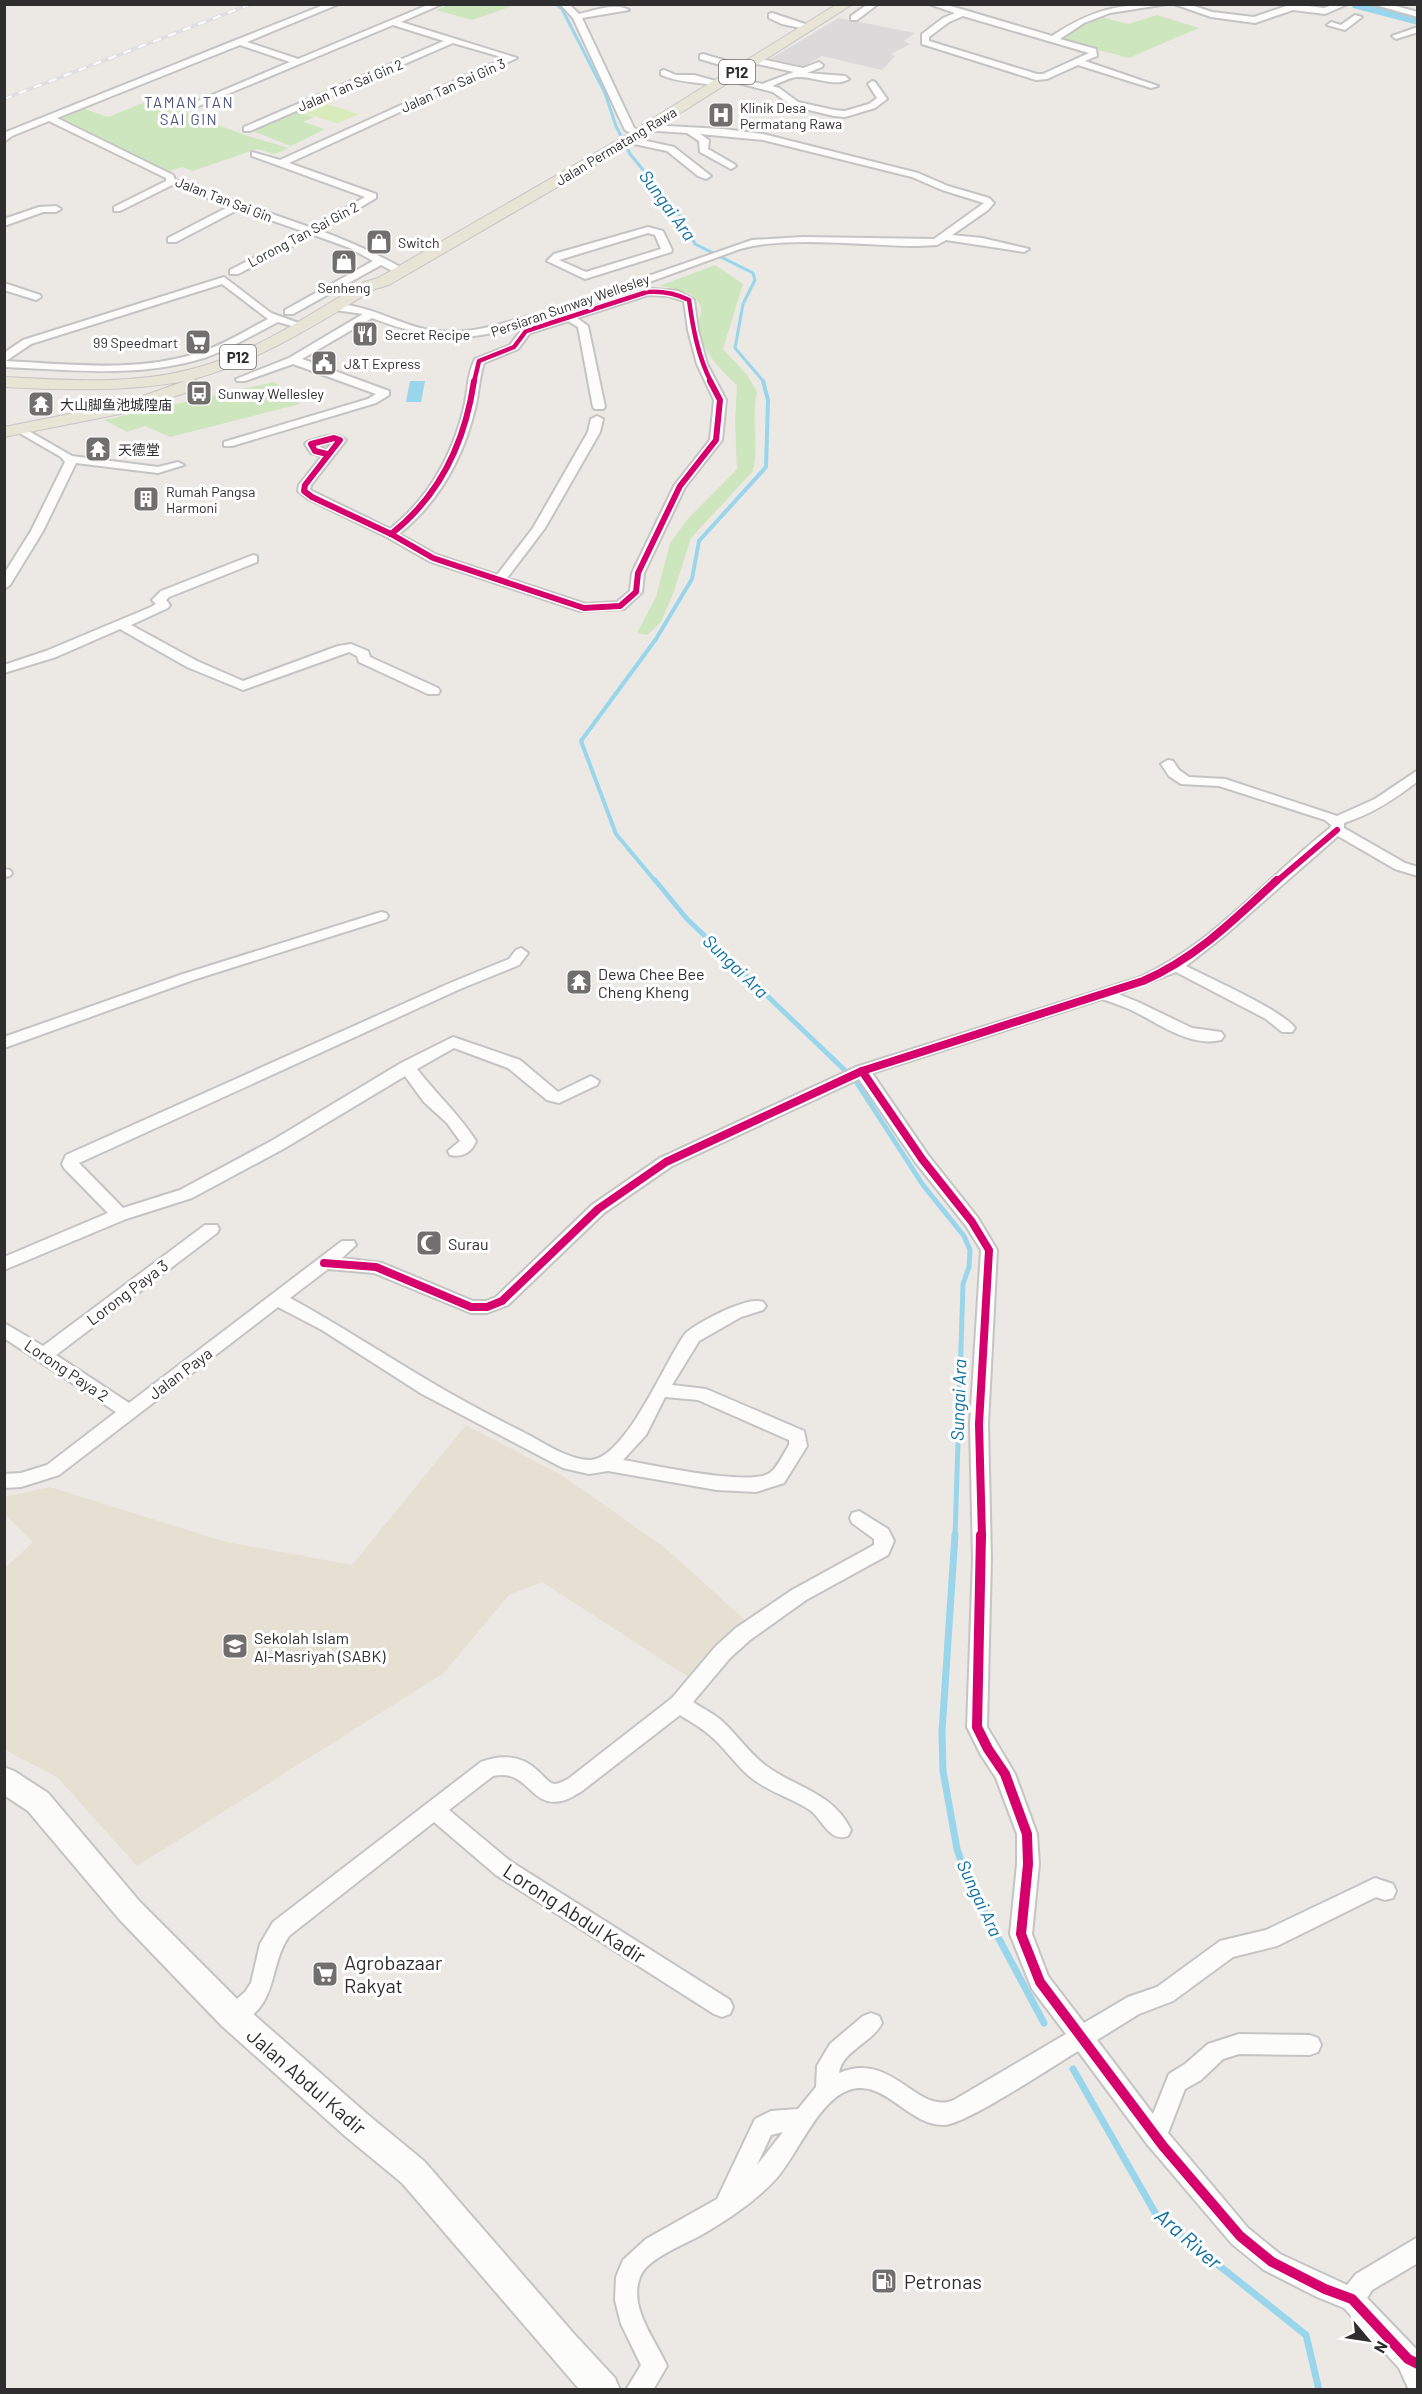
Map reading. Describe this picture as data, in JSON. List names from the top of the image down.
{
  "streets": {
    "main road": ["P12", "Jalan Permatang Rawa", "Jalan Abdul Kadir"],
    "street": [
      "Jalan Tan Sai Gin 2",
      "Jalan Tan Sai Gin 3",
      "Jalan Tan Sai Gin",
      "Lorong Tan Sai Gin 2",
      "Persiaran Sunway Wellesley",
      "Lorong Paya 3",
      "Lorong Paya 2",
      "Jalan Paya",
      "Lorong Abdul Kadir"
    ]
  },
  "crossings": [
    ["P12", "Jalan Permatang Rawa"],
    ["Jalan Tan Sai Gin 2", "Jalan Tan Sai Gin 3"],
    ["Jalan Tan Sai Gin 3", "Lorong Tan Sai Gin 2"],
    ["Jalan Permatang Rawa", "Jalan Tan Sai Gin"],
    ["Jalan Permatang Rawa", "Persiaran Sunway Wellesley"],
    ["Jalan Tan Sai Gin", "Lorong Tan Sai Gin 2"],
    ["Lorong Paya 3", "Lorong Paya 2"],
    ["Lorong Paya 2", "Jalan Paya"]
  ],
  "districts": ["TAMAN TAN SAI GIN"],
  "water": ["Sungai Ara", "Ara River"],
  "places": {
    "hospital": ["Klinik Desa Permatang Rawa"],
    "shop": ["Switch", "Senheng"],
    "restaurant": ["Secret Recipe"],
    "supermarket": ["99 Speedmart", "Agrobazaar Rakyat"],
    "public building": ["J&T Express"],
    "bus stop": ["Sunway Wellesley"],
    "temple": ["大山脚鱼池城隍庙", "天德堂", "Dewa Chee Bee Cheng Kheng"],
    "building": ["Rumah Pangsa Harmoni"],
    "mosque": ["Surau"],
    "school or university": ["Sekolah Islam Al-Masriyah (SABK)"],
    "fuel station": ["Petronas"]
  },
  "north": "bottom right"
}
